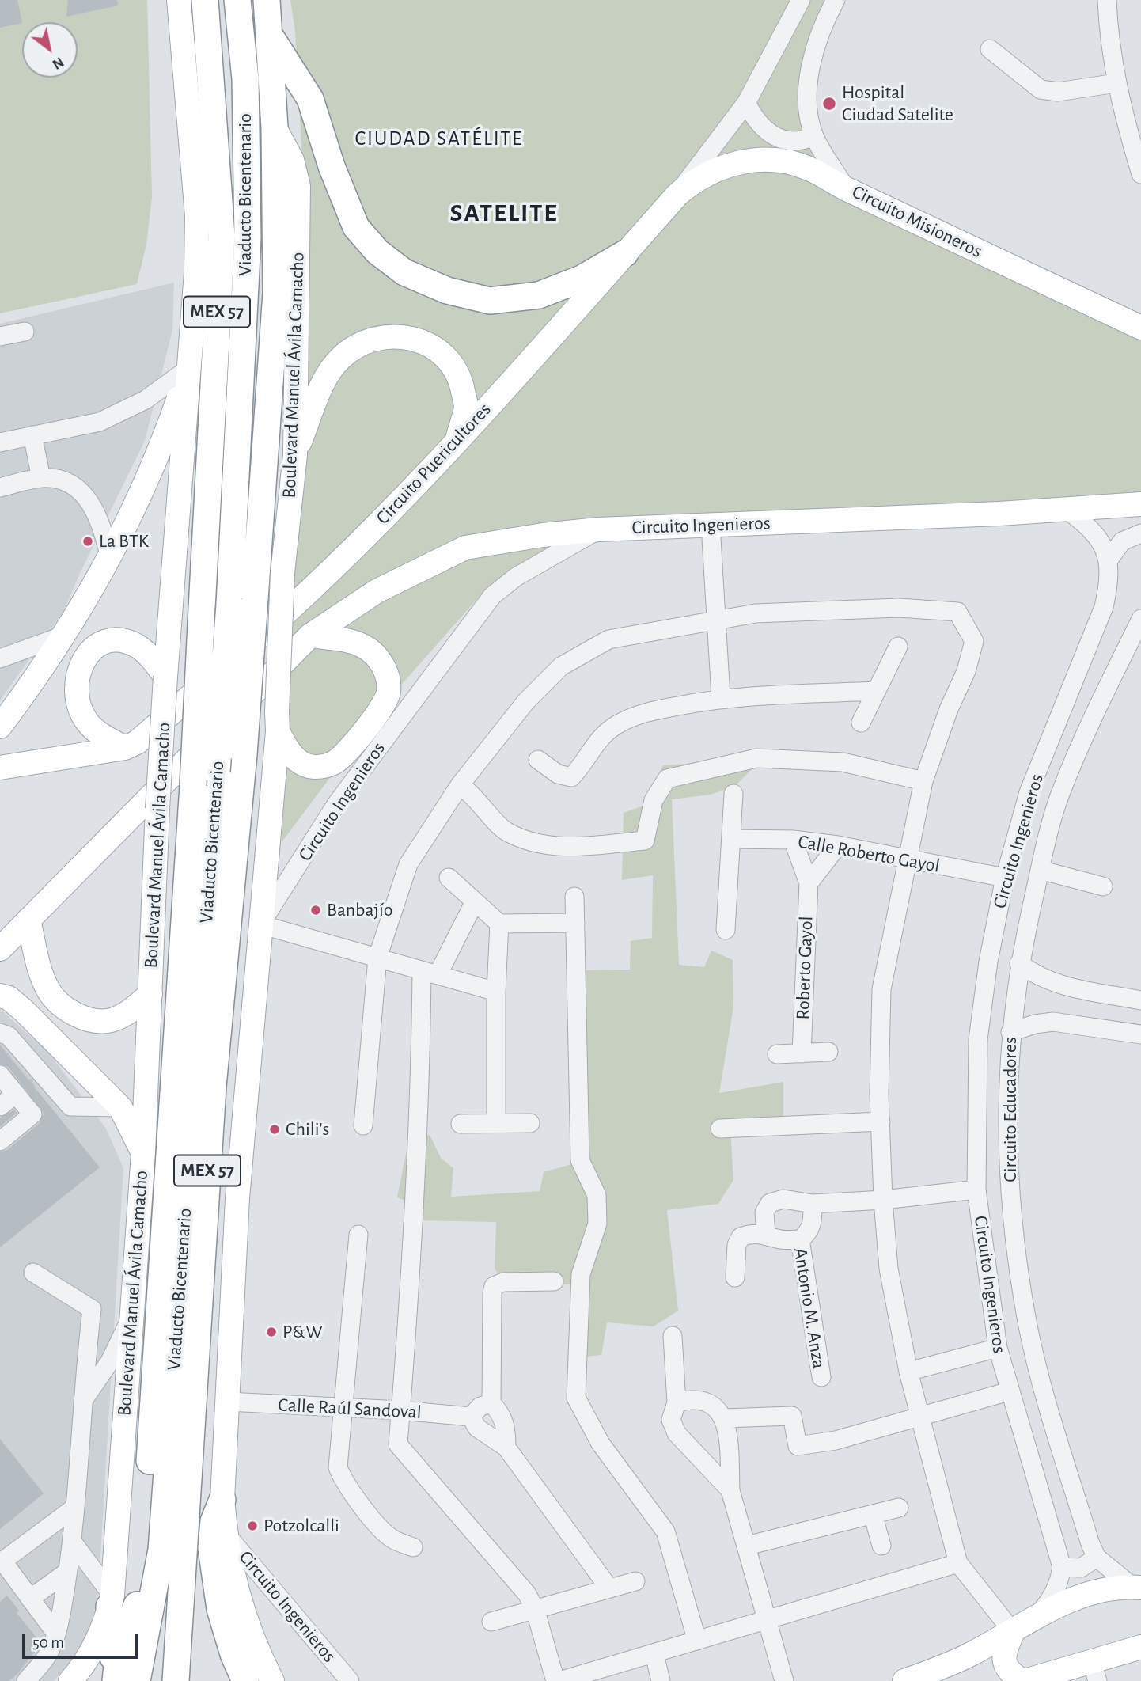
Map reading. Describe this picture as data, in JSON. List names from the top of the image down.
{
  "streets": {
    "highway": ["Viaducto Bicentenario", "MEX 57", "Boulevard Manuel Ávila Camacho"],
    "main road": ["Circuito Misioneros", "Circuito Puericultores", "Circuito Ingenieros"],
    "street": [
      "Calle Roberto Gayol",
      "Roberto Gayol",
      "Circuito Educadores",
      "Antonio M. Anza",
      "Calle Raúl Sandoval"
    ]
  },
  "crossings": [
    ["Viaducto Bicentenario", "Boulevard Manuel Ávila Camacho"],
    ["Circuito Misioneros", "Circuito Puericultores"],
    ["Boulevard Manuel Ávila Camacho", "Circuito Ingenieros"],
    ["Boulevard Manuel Ávila Camacho", "Calle Raúl Sandoval"],
    ["Circuito Ingenieros", "Calle Roberto Gayol"],
    ["Calle Roberto Gayol", "Roberto Gayol"]
  ],
  "districts": ["CIUDAD SATÉLITE", "SATELITE"],
  "places": [
    "Hospital Ciudad Satelite",
    "La BTK",
    "Banbajío",
    "Chili's",
    "P&W",
    "Potzolcalli"
  ],
  "scale_bar": "50 m",
  "north": "bottom right"
}
